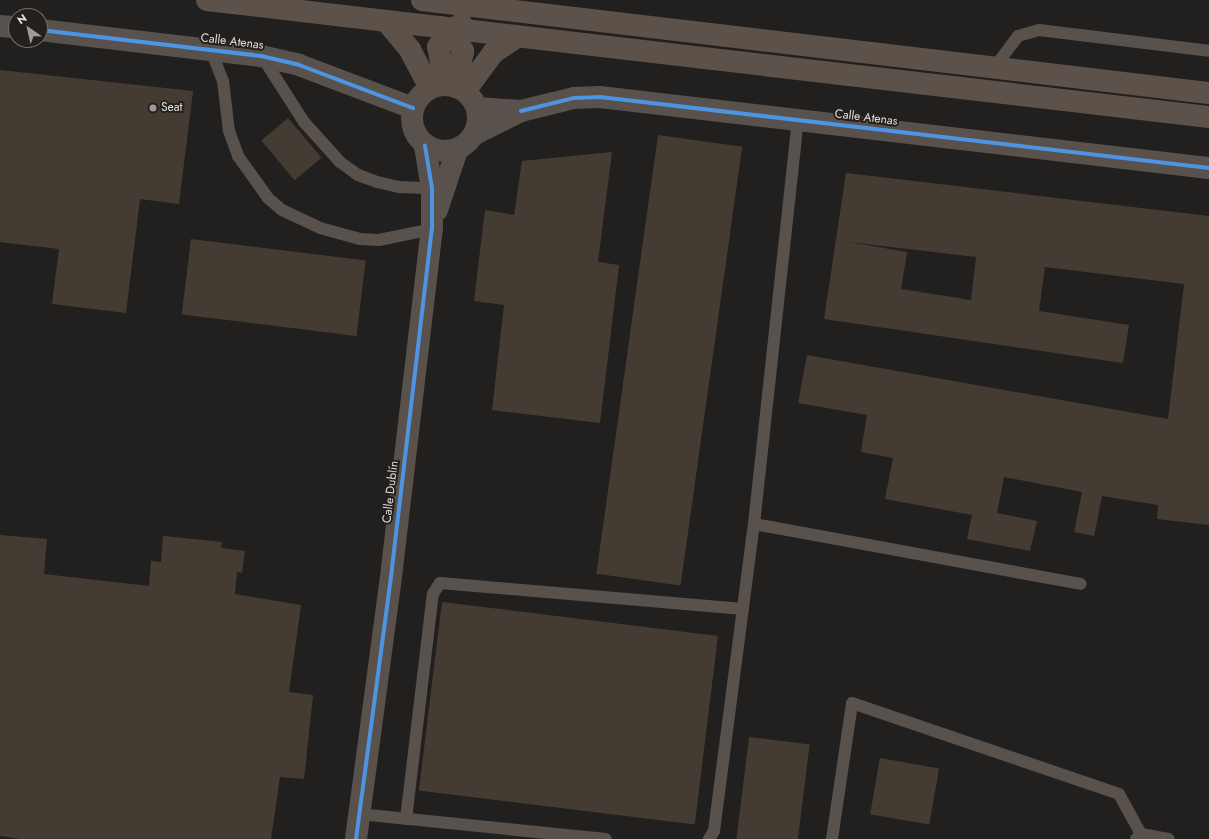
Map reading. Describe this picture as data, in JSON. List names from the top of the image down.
{
  "streets": {
    "street": ["Calle Atenas", "Calle Dublín"]
  },
  "crossings": [
    ["Calle Atenas", "Calle Dublín"]
  ],
  "places": ["Seat"],
  "north": "top left"
}
